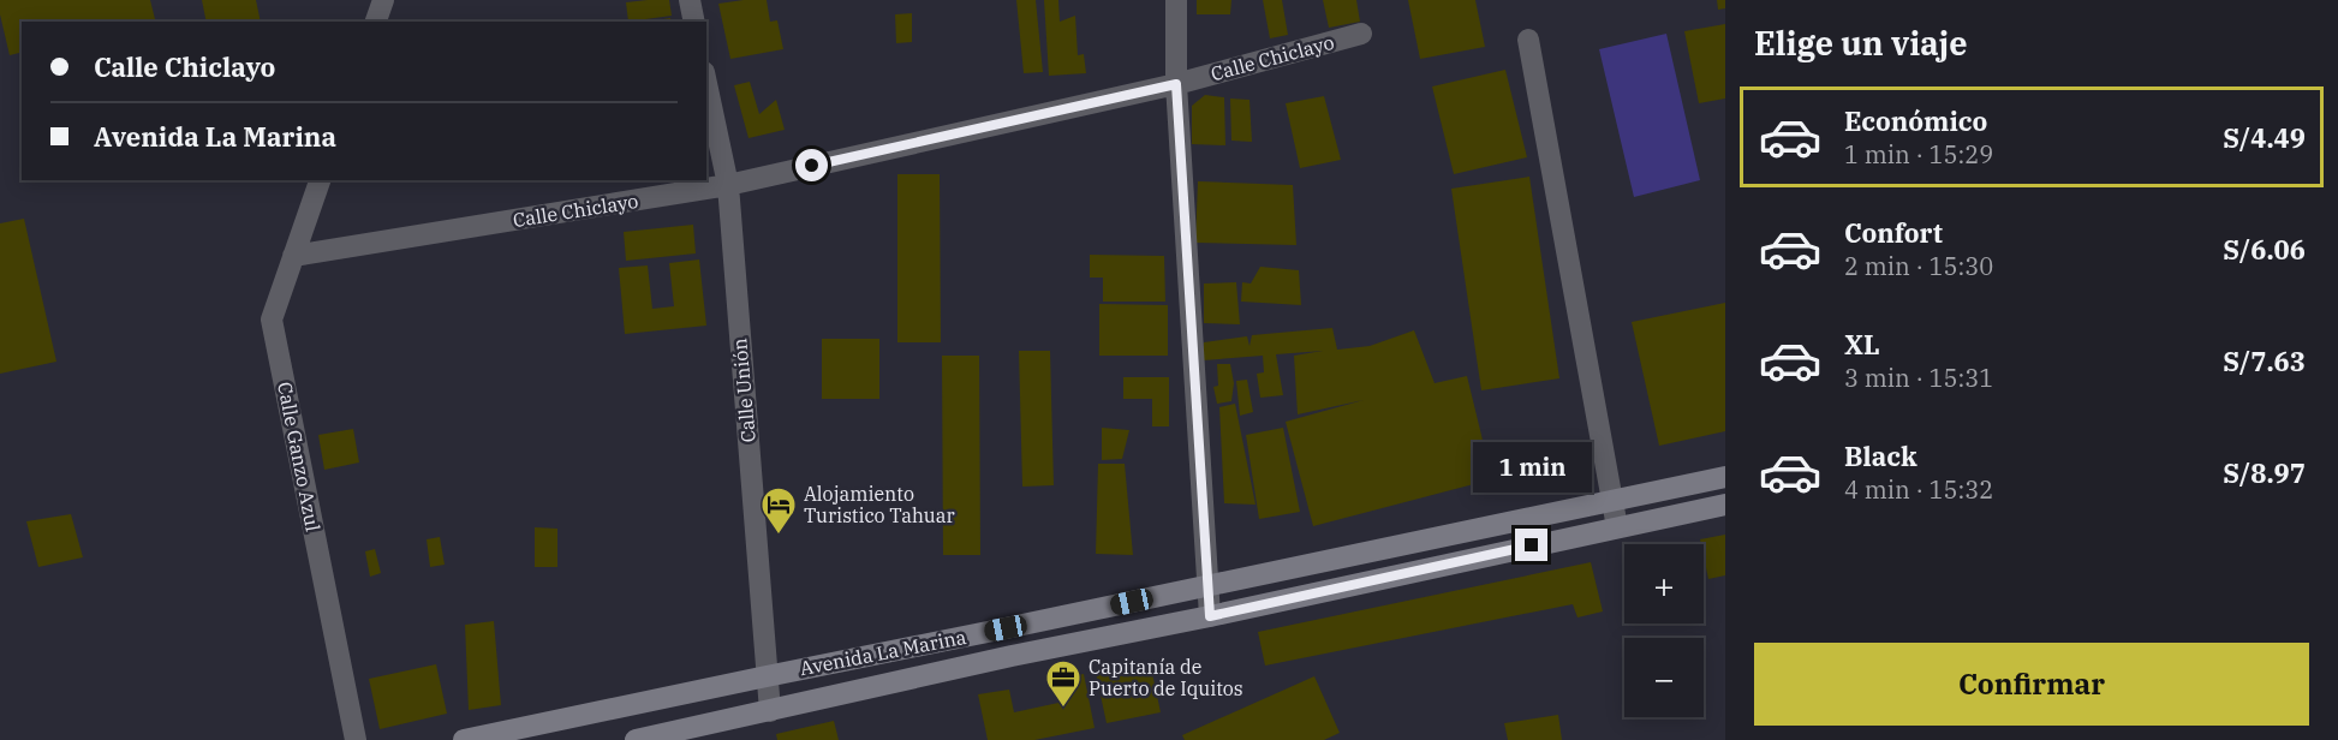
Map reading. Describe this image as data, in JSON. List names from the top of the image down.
{
  "streets": {
    "main road": ["Avenida La Marina"],
    "street": ["Calle Chiclayo", "Calle Unión", "Calle Ganzo Azul"]
  },
  "crossings": [
    ["Calle Chiclayo", "Calle Unión"],
    ["Calle Chiclayo", "Calle Ganzo Azul"],
    ["Calle Unión", "Avenida La Marina"]
  ],
  "places": {
    "hotel": ["Alojamiento Turistico Tahuar"],
    "office": ["Capitanía de Puerto de Iquitos"]
  },
  "page": {
    "heading": "Elige un viaje",
    "banner": ["Calle Chiclayo", "Avenida La Marina"],
    "list": [
      {
        "name": "Económico",
        "note": "1 min · 15:29",
        "value": "S/4.49"
      },
      {
        "name": "Confort",
        "note": "2 min · 15:30",
        "value": "S/6.06"
      },
      {
        "name": "XL",
        "note": "3 min · 15:31",
        "value": "S/7.63"
      },
      {
        "name": "Black",
        "note": "4 min · 15:32",
        "value": "S/8.97"
      }
    ],
    "bubble": "1 min",
    "map_buttons": ["+", "−"],
    "buttons": "Confirmar"
  }
}
